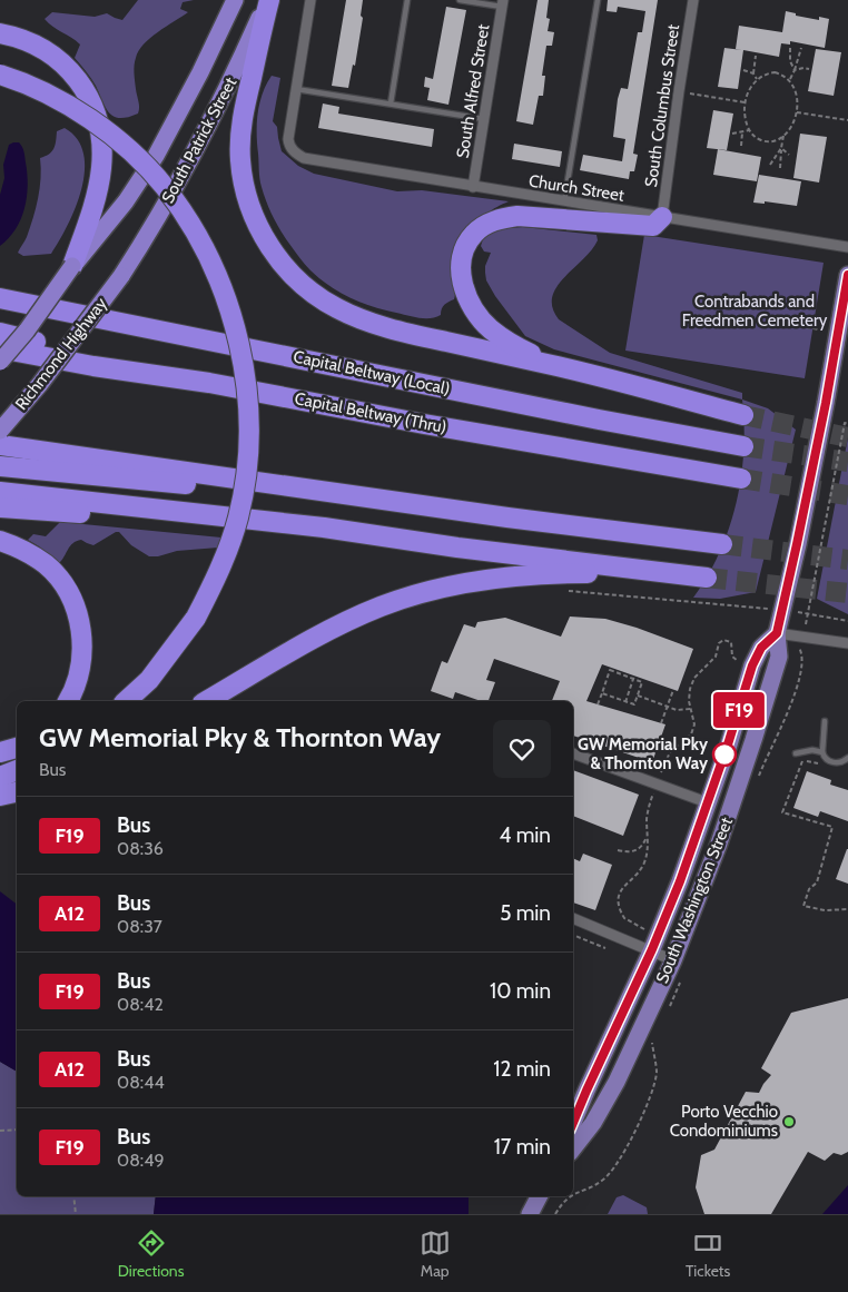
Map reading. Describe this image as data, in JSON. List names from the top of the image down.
{
  "streets": {
    "highway": [
      "South Patrick Street",
      "Richmond Highway",
      "Capital Beltway (Local)",
      "Capital Beltway (Thru)"
    ],
    "main road": ["South Washington Street"],
    "street": ["South Alfred Street", "South Columbus Street", "Church Street"]
  },
  "crossings": [
    ["South Alfred Street", "Church Street"],
    ["South Columbus Street", "Church Street"],
    ["South Patrick Street", "Richmond Highway"]
  ],
  "parks": ["Contrabands and Freedmen Cemetery"],
  "places": ["GW Memorial Pky & Thornton Way", "Porto Vecchio Condominiums"],
  "lines": ["bus line F19"],
  "page": {
    "on_map": "F19",
    "heading": ["GW Memorial Pky & Thornton Way", "Bus"],
    "list": [
      {
        "mark": "F19",
        "name": "Bus",
        "note": "08:36",
        "value": "4 min"
      },
      {
        "mark": "A12",
        "name": "Bus",
        "note": "08:37",
        "value": "5 min"
      },
      {
        "mark": "F19",
        "name": "Bus",
        "note": "08:42",
        "value": "10 min"
      },
      {
        "mark": "A12",
        "name": "Bus",
        "note": "08:44",
        "value": "12 min"
      },
      {
        "mark": "F19",
        "name": "Bus",
        "note": "08:49",
        "value": "17 min"
      }
    ],
    "tabs": ["Directions", "Map", "Tickets"]
  }
}
